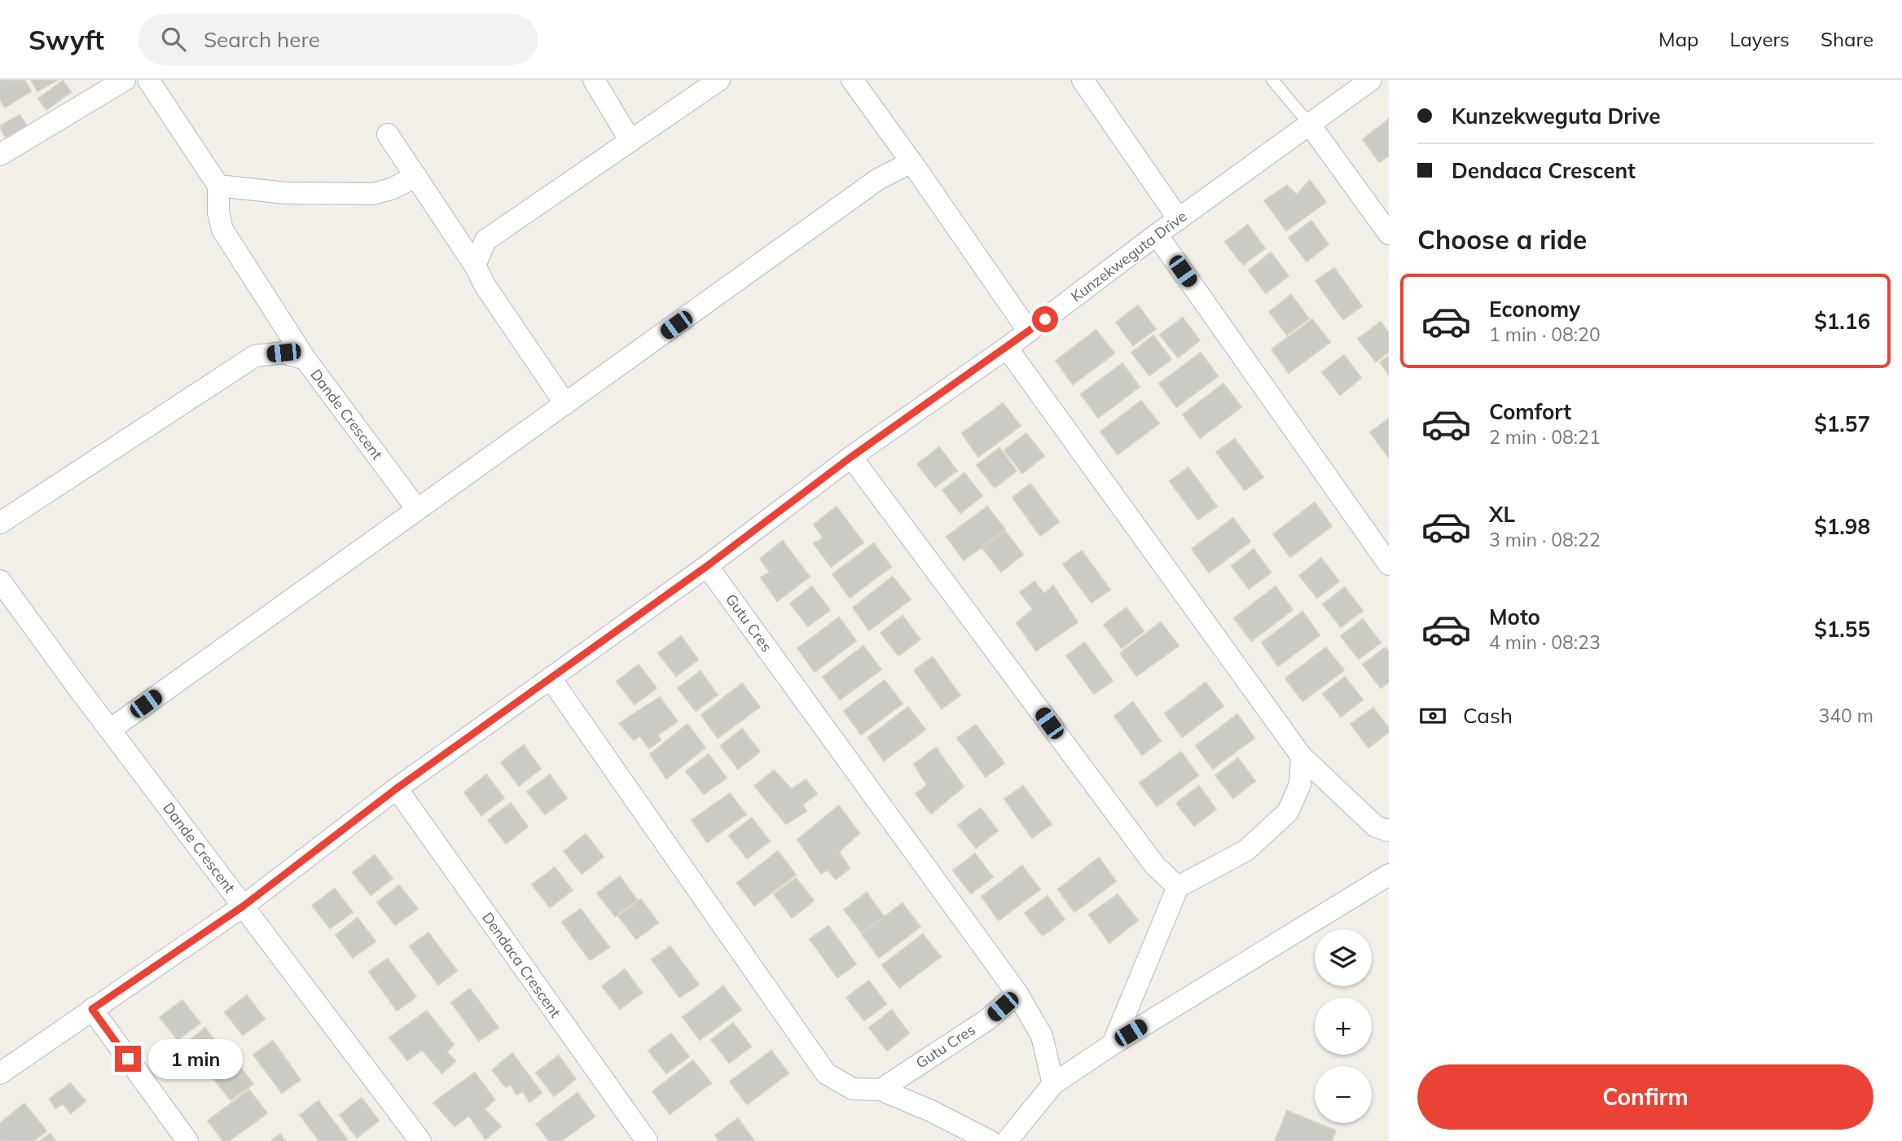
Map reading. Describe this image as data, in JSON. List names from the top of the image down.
{
  "streets": {
    "street": [
      "Kunzekweguta Drive",
      "Dande Crescent",
      "Gutu Cres",
      "Dendaca Crescent"
    ]
  },
  "crossings": [
    ["Kunzekweguta Drive", "Dande Crescent"],
    ["Kunzekweguta Drive", "Gutu Cres"],
    ["Kunzekweguta Drive", "Dendaca Crescent"]
  ],
  "page": {
    "header": "Swyft",
    "search": "Search here",
    "nav": ["Map", "Layers", "Share"],
    "banner": ["Kunzekweguta Drive", "Dendaca Crescent"],
    "heading": "Choose a ride",
    "list": [
      {
        "name": "Economy",
        "note": "1 min · 08:20",
        "value": "$1.16"
      },
      {
        "name": "Comfort",
        "note": "2 min · 08:21",
        "value": "$1.57"
      },
      {
        "name": "XL",
        "note": "3 min · 08:22",
        "value": "$1.98"
      },
      {
        "name": "Moto",
        "note": "4 min · 08:23",
        "value": "$1.55"
      }
    ],
    "pay": ["Cash", "340 m"],
    "map_buttons": ["+", "−"],
    "bubble": "1 min",
    "buttons": "Confirm"
  }
}
